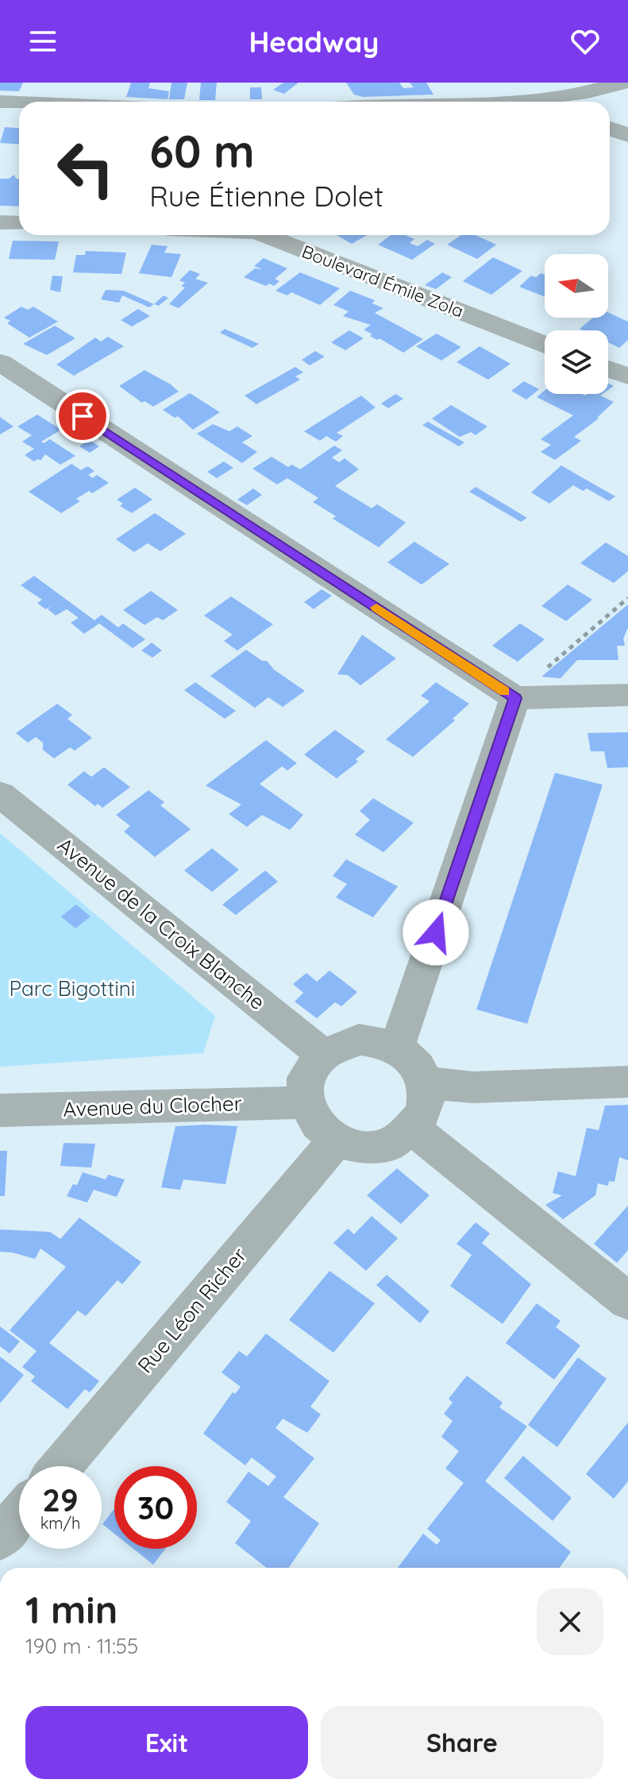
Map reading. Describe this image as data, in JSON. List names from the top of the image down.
{
  "streets": {
    "street": [
      "Boulevard Émile Zola",
      "Avenue de la Croix Blanche",
      "Avenue du Clocher",
      "Rue Léon Richer"
    ]
  },
  "crossings": [
    ["Avenue de la Croix Blanche", "Avenue du Clocher"],
    ["Avenue de la Croix Blanche", "Rue Léon Richer"],
    ["Avenue du Clocher", "Rue Léon Richer"]
  ],
  "parks": ["Parc Bigottini"],
  "north": "left",
  "page": {
    "header": "Headway",
    "turn": ["60 m", "Rue Étienne Dolet"],
    "speed": "29 km/h",
    "limit": "30",
    "heading": ["1 min", "190 m · 11:55"],
    "buttons": ["Exit", "Share"]
  }
}
